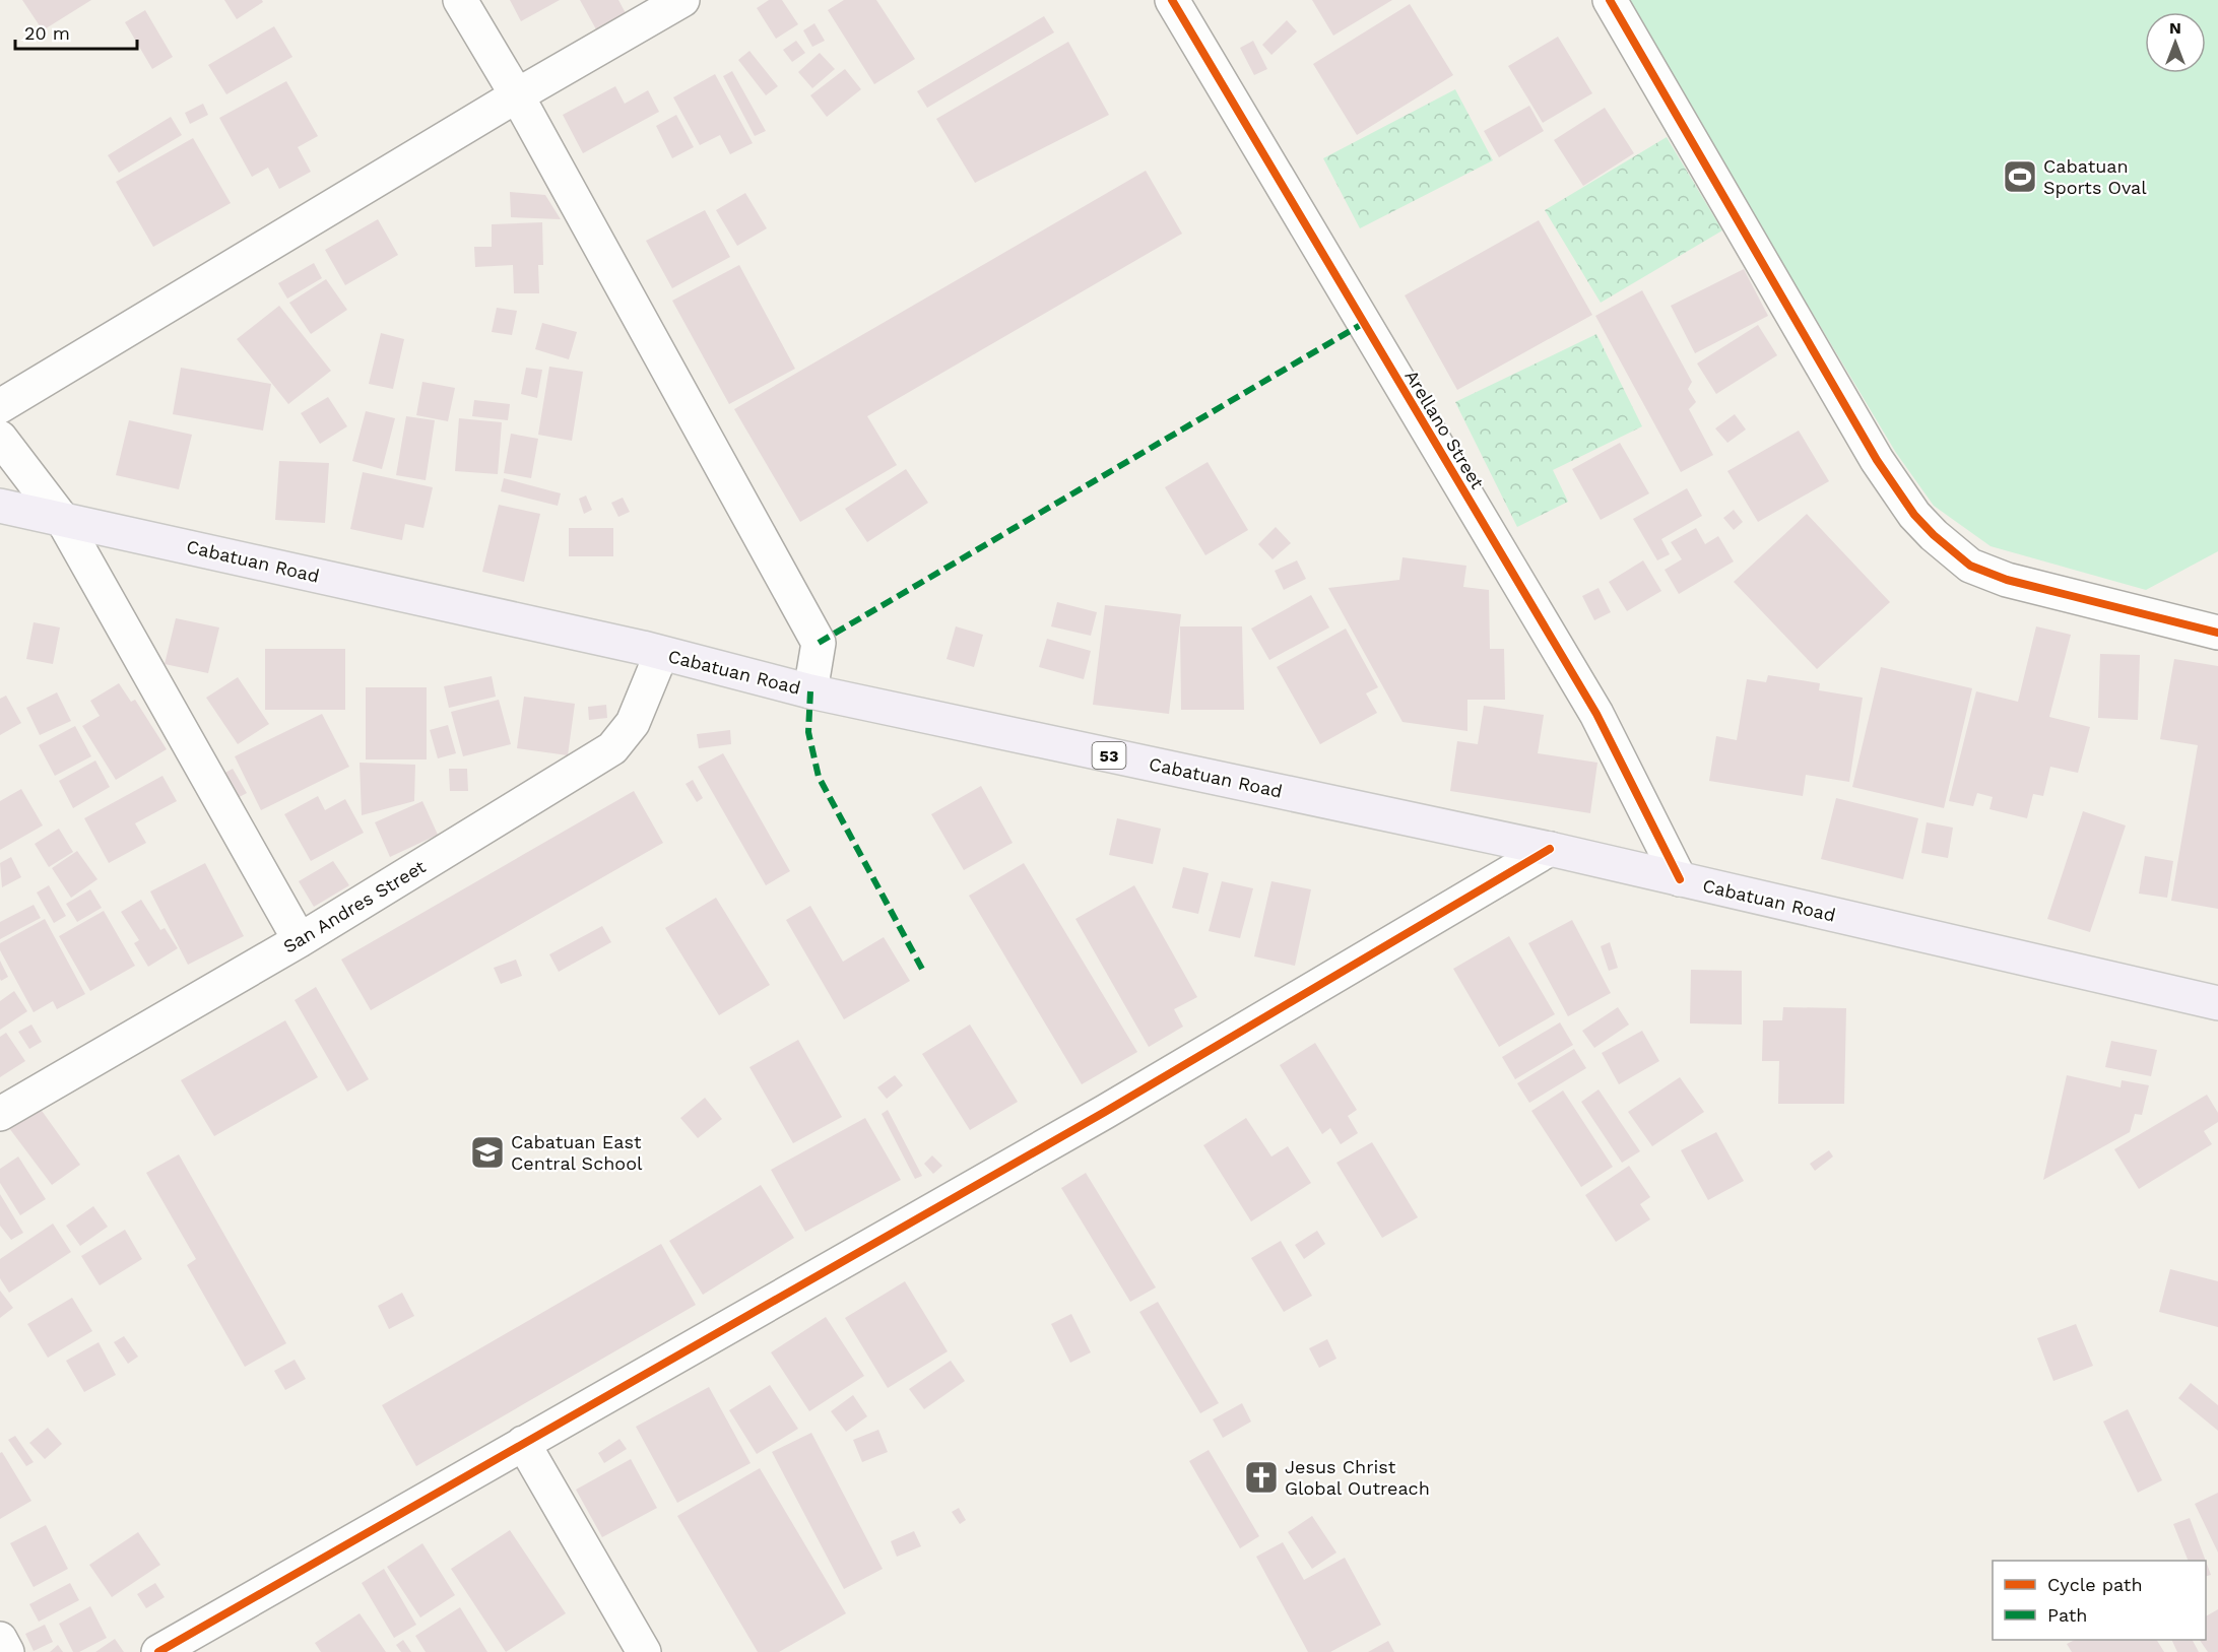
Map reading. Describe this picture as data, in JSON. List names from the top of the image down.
{
  "streets": {
    "highway": ["Cabatuan Road", "53"],
    "street": ["Arellano Street", "San Andres Street"]
  },
  "crossings": [
    ["Arellano Street", "Cabatuan Road"],
    ["Cabatuan Road", "San Andres Street"]
  ],
  "places": {
    "sports": ["Cabatuan Sports Oval"],
    "school or university": ["Cabatuan East Central School"],
    "church": ["Jesus Christ Global Outreach"]
  },
  "legend": ["Cycle path", "Path"],
  "scale_bar": "20 m",
  "north": "top"
}
